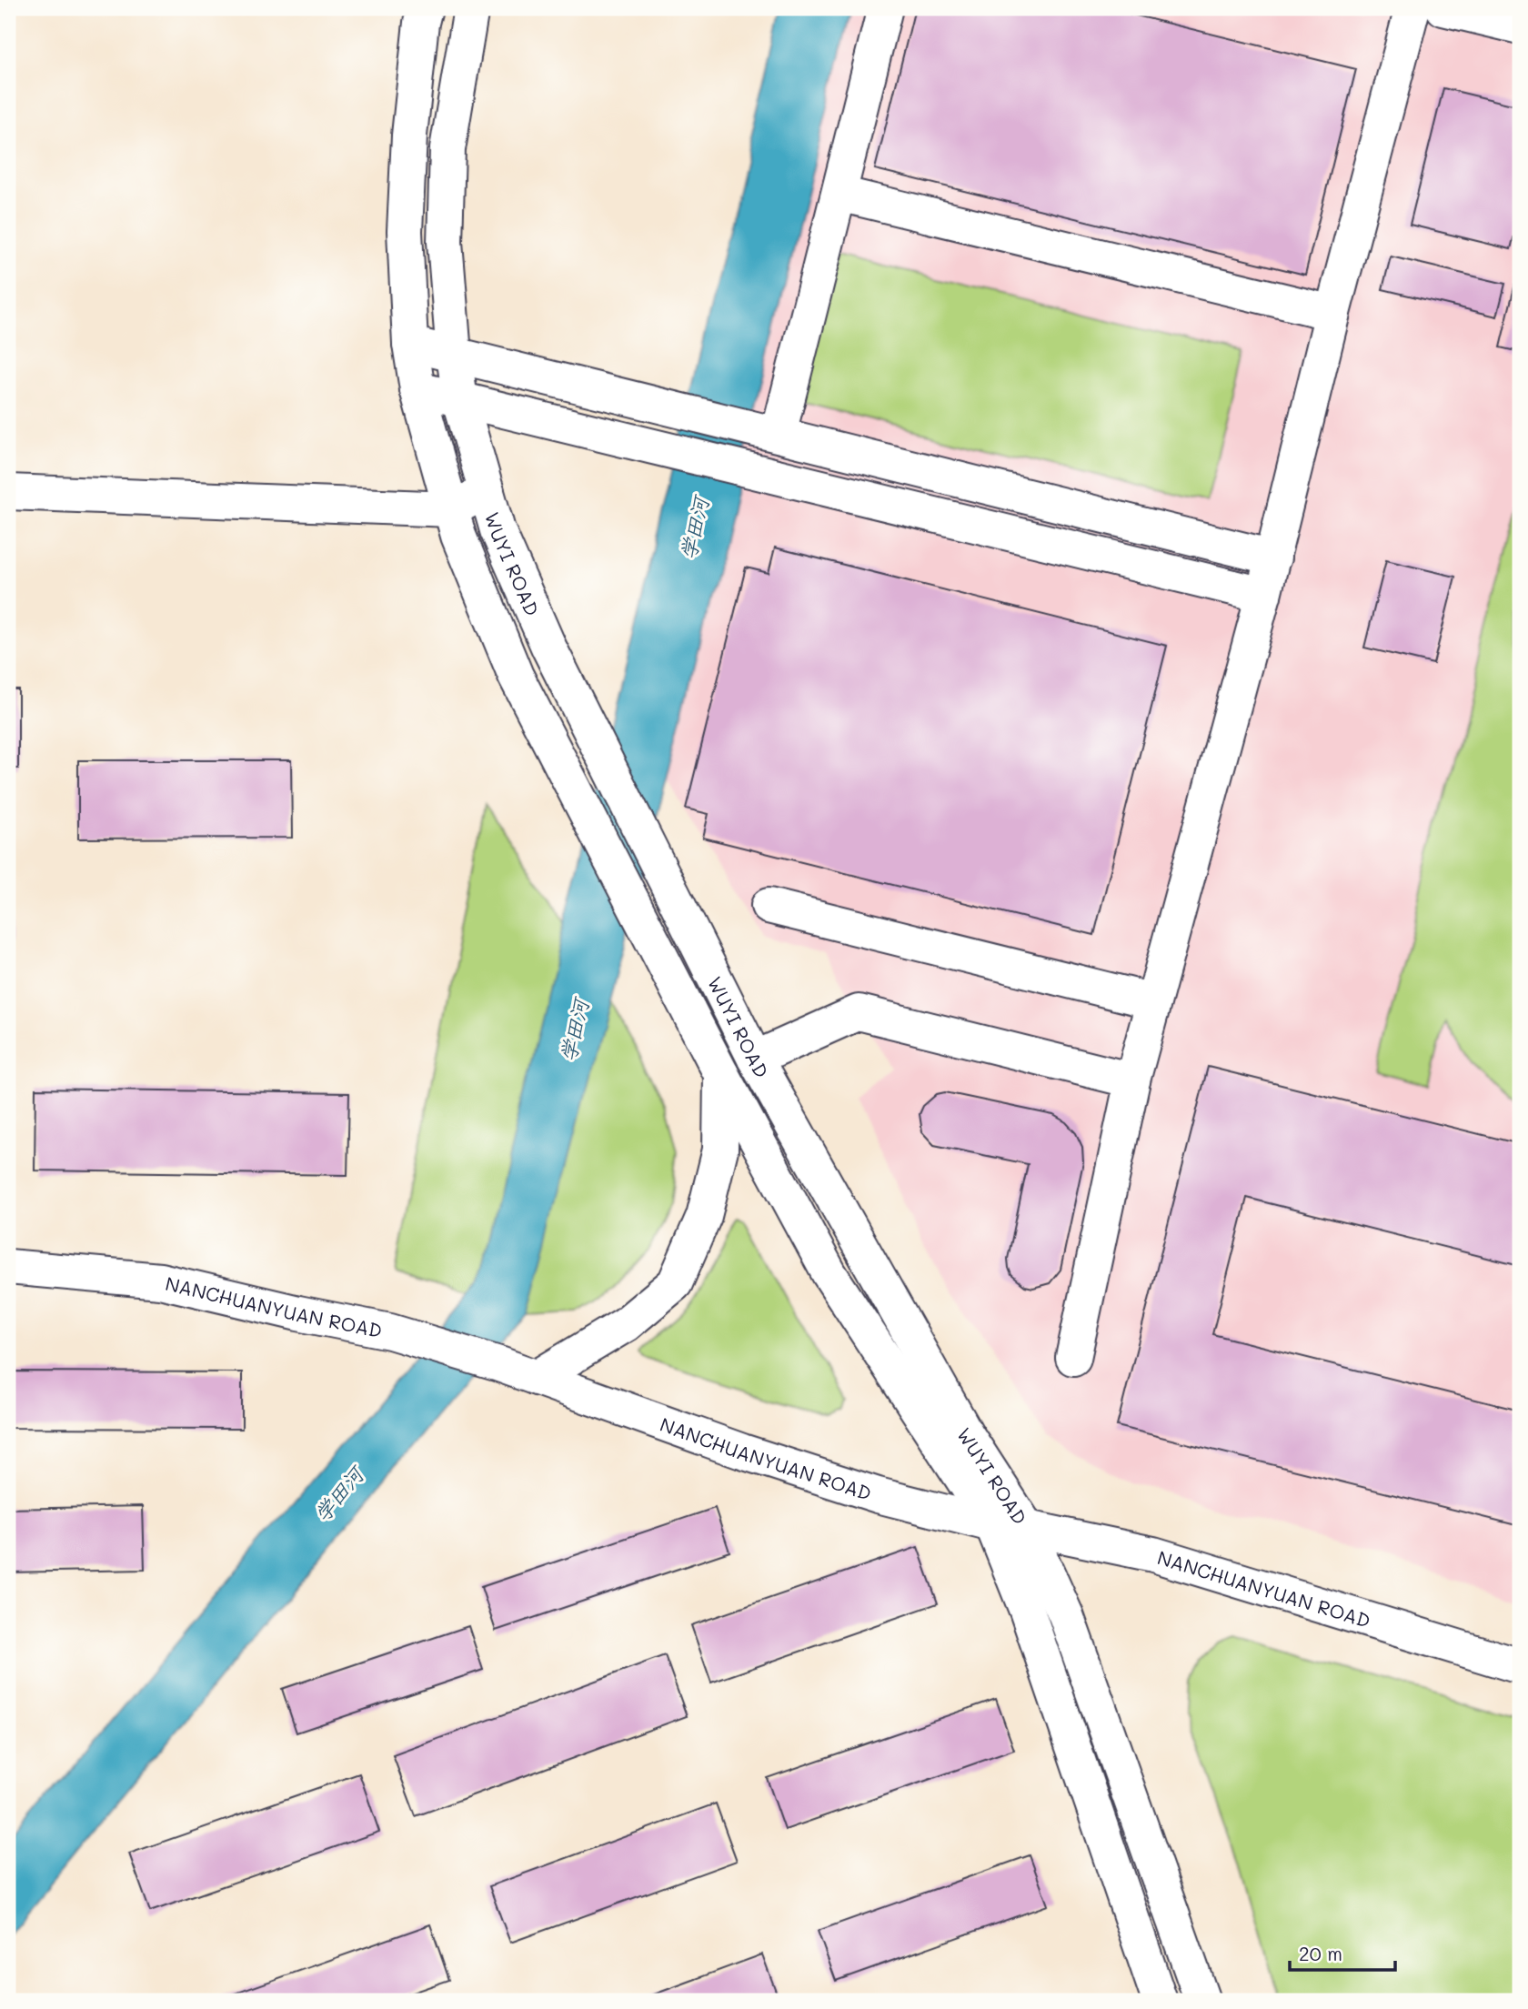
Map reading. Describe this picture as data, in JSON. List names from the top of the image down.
{
  "streets": {
    "street": ["WUYI ROAD", "NANCHUANYUAN ROAD"]
  },
  "crossings": [
    ["WUYI ROAD", "NANCHUANYUAN ROAD"]
  ],
  "water": ["学田河"],
  "scale_bar": "20 m"
}
